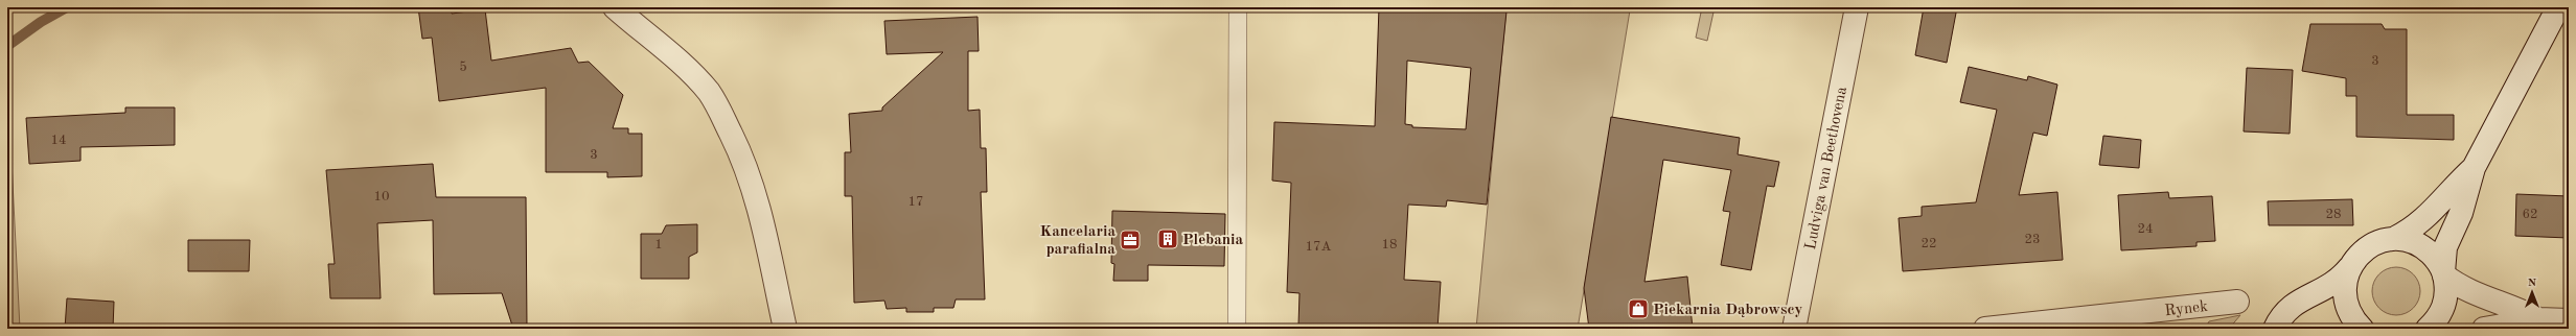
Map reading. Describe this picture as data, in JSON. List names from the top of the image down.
{
  "streets": {
    "street": ["Ludviga van Beethovena", "Rynek"]
  },
  "places": {
    "building": ["Plebania"],
    "office": ["Kancelaria parafialna"],
    "shop": ["Piekarnia Dąbrowscy"]
  },
  "house_numbers": [
    "3",
    "5",
    "14",
    "3",
    "10",
    "17",
    "28",
    "62",
    "24",
    "23",
    "22",
    "1",
    "18",
    "17A"
  ],
  "north": "top"
}
